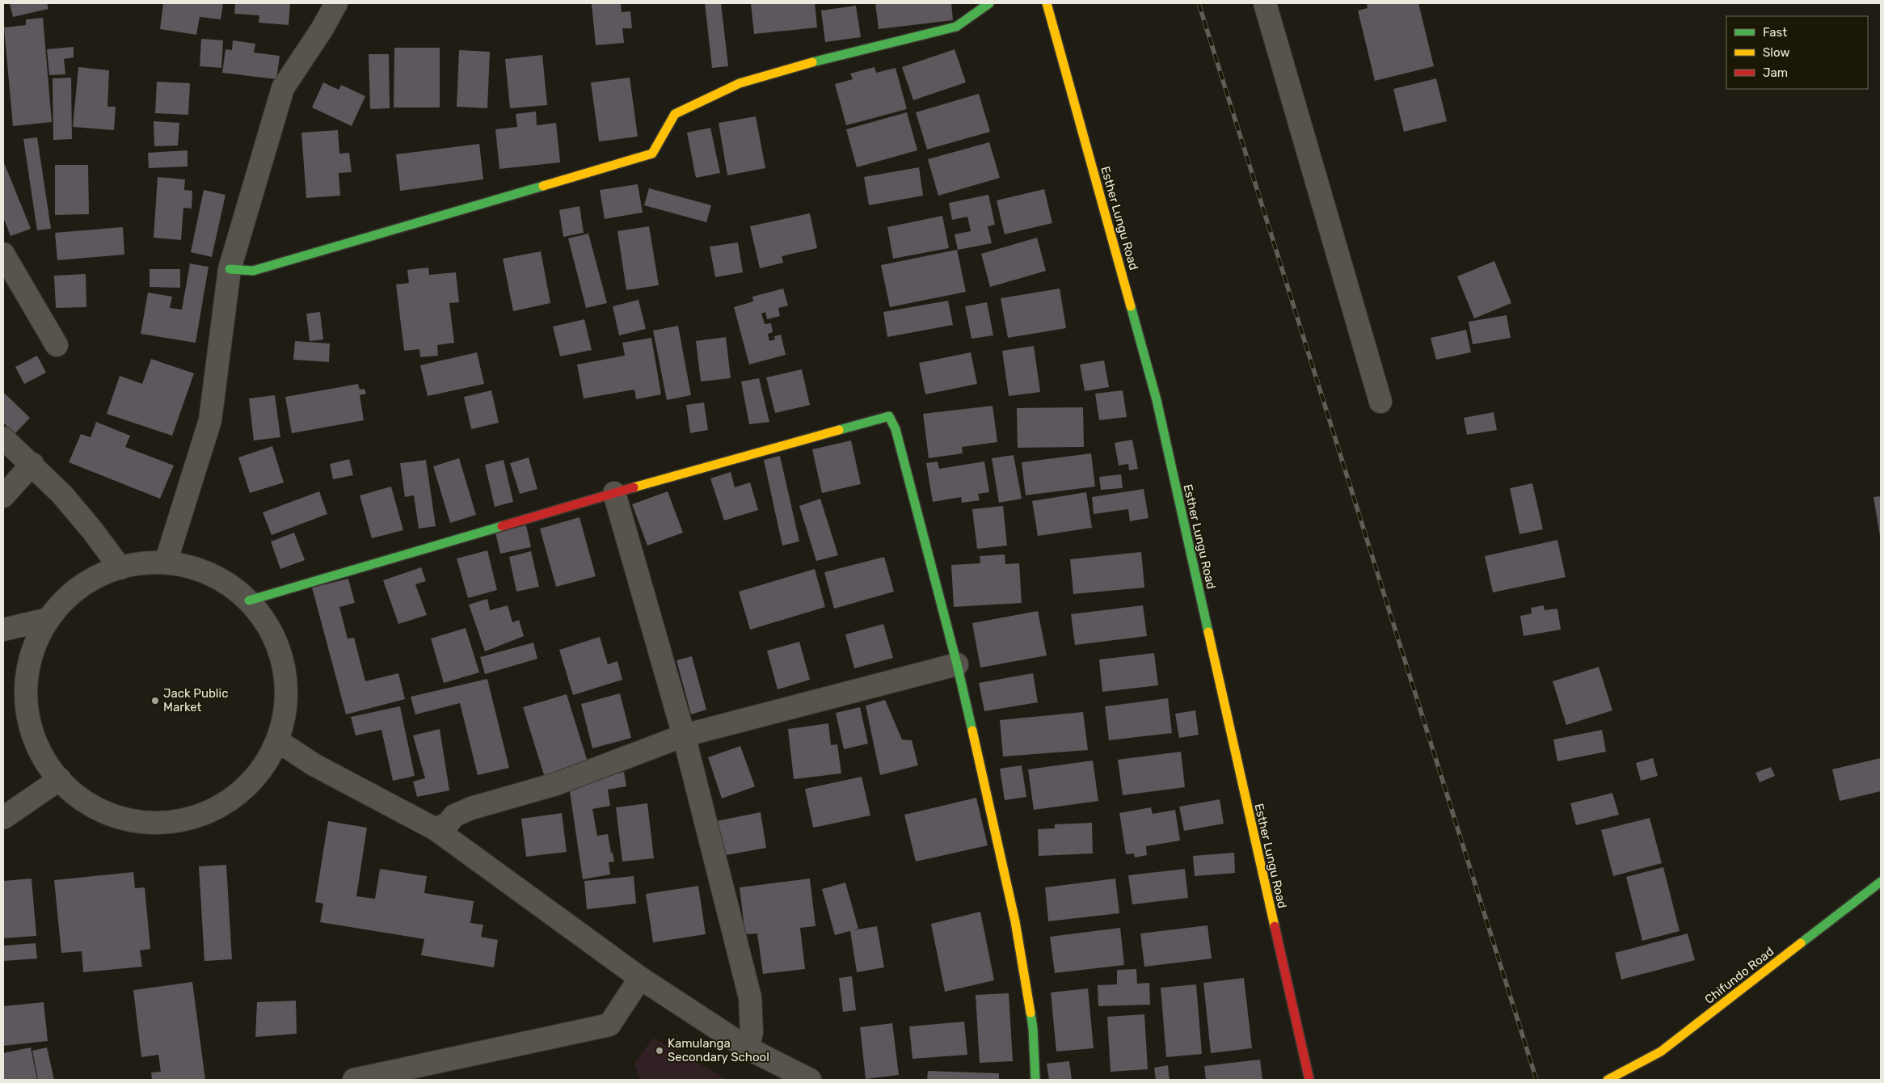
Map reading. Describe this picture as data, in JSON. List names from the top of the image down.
{
  "streets": {
    "street": ["Esther Lungu Road", "Chifundo Road"]
  },
  "places": ["Jack Public Market", "Kamulanga Secondary School"],
  "legend": ["Fast", "Slow", "Jam"]
}
